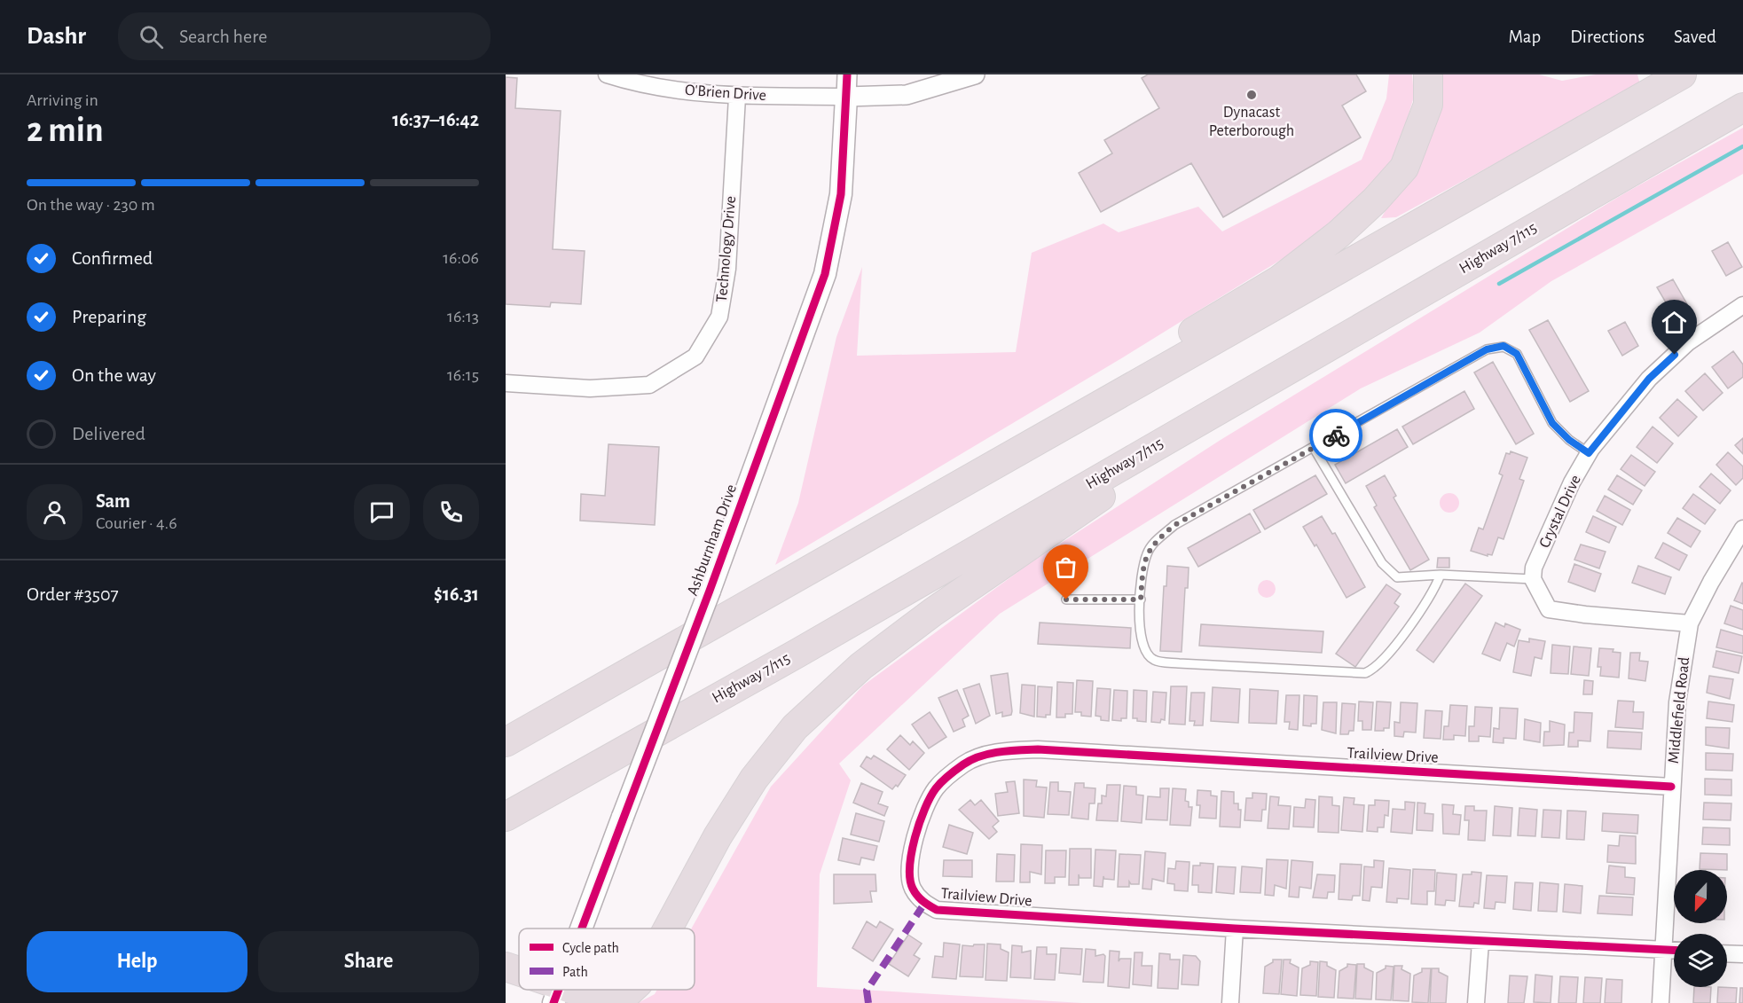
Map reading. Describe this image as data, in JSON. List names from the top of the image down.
{
  "streets": {
    "highway": ["Highway 7/115"],
    "main road": ["Ashburnham Drive"],
    "street": [
      "O'Brien Drive",
      "Technology Drive",
      "Crystal Drive",
      "Middlefield Road",
      "Trailview Drive"
    ]
  },
  "crossings": [
    ["O'Brien Drive", "Technology Drive"],
    ["O'Brien Drive", "Ashburnham Drive"],
    ["Middlefield Road", "Trailview Drive"]
  ],
  "places": ["Dynacast Peterborough"],
  "legend": ["Cycle path", "Path"],
  "north": "bottom",
  "page": {
    "header": "Dashr",
    "search": "Search here",
    "nav": ["Map", "Directions", "Saved"],
    "heading": ["2 min", "Arriving in", "16:37–16:42"],
    "panel": [
      "Sam",
      "Courier · 4.6",
      "Order #3507",
      "$16.31"
    ],
    "bar": "On the way · 230 m",
    "list": [
      ["Confirmed", "16:06"],
      ["Preparing", "16:13"],
      ["On the way", "16:15"],
      "Delivered"
    ],
    "buttons": ["Help", "Share"]
  }
}
